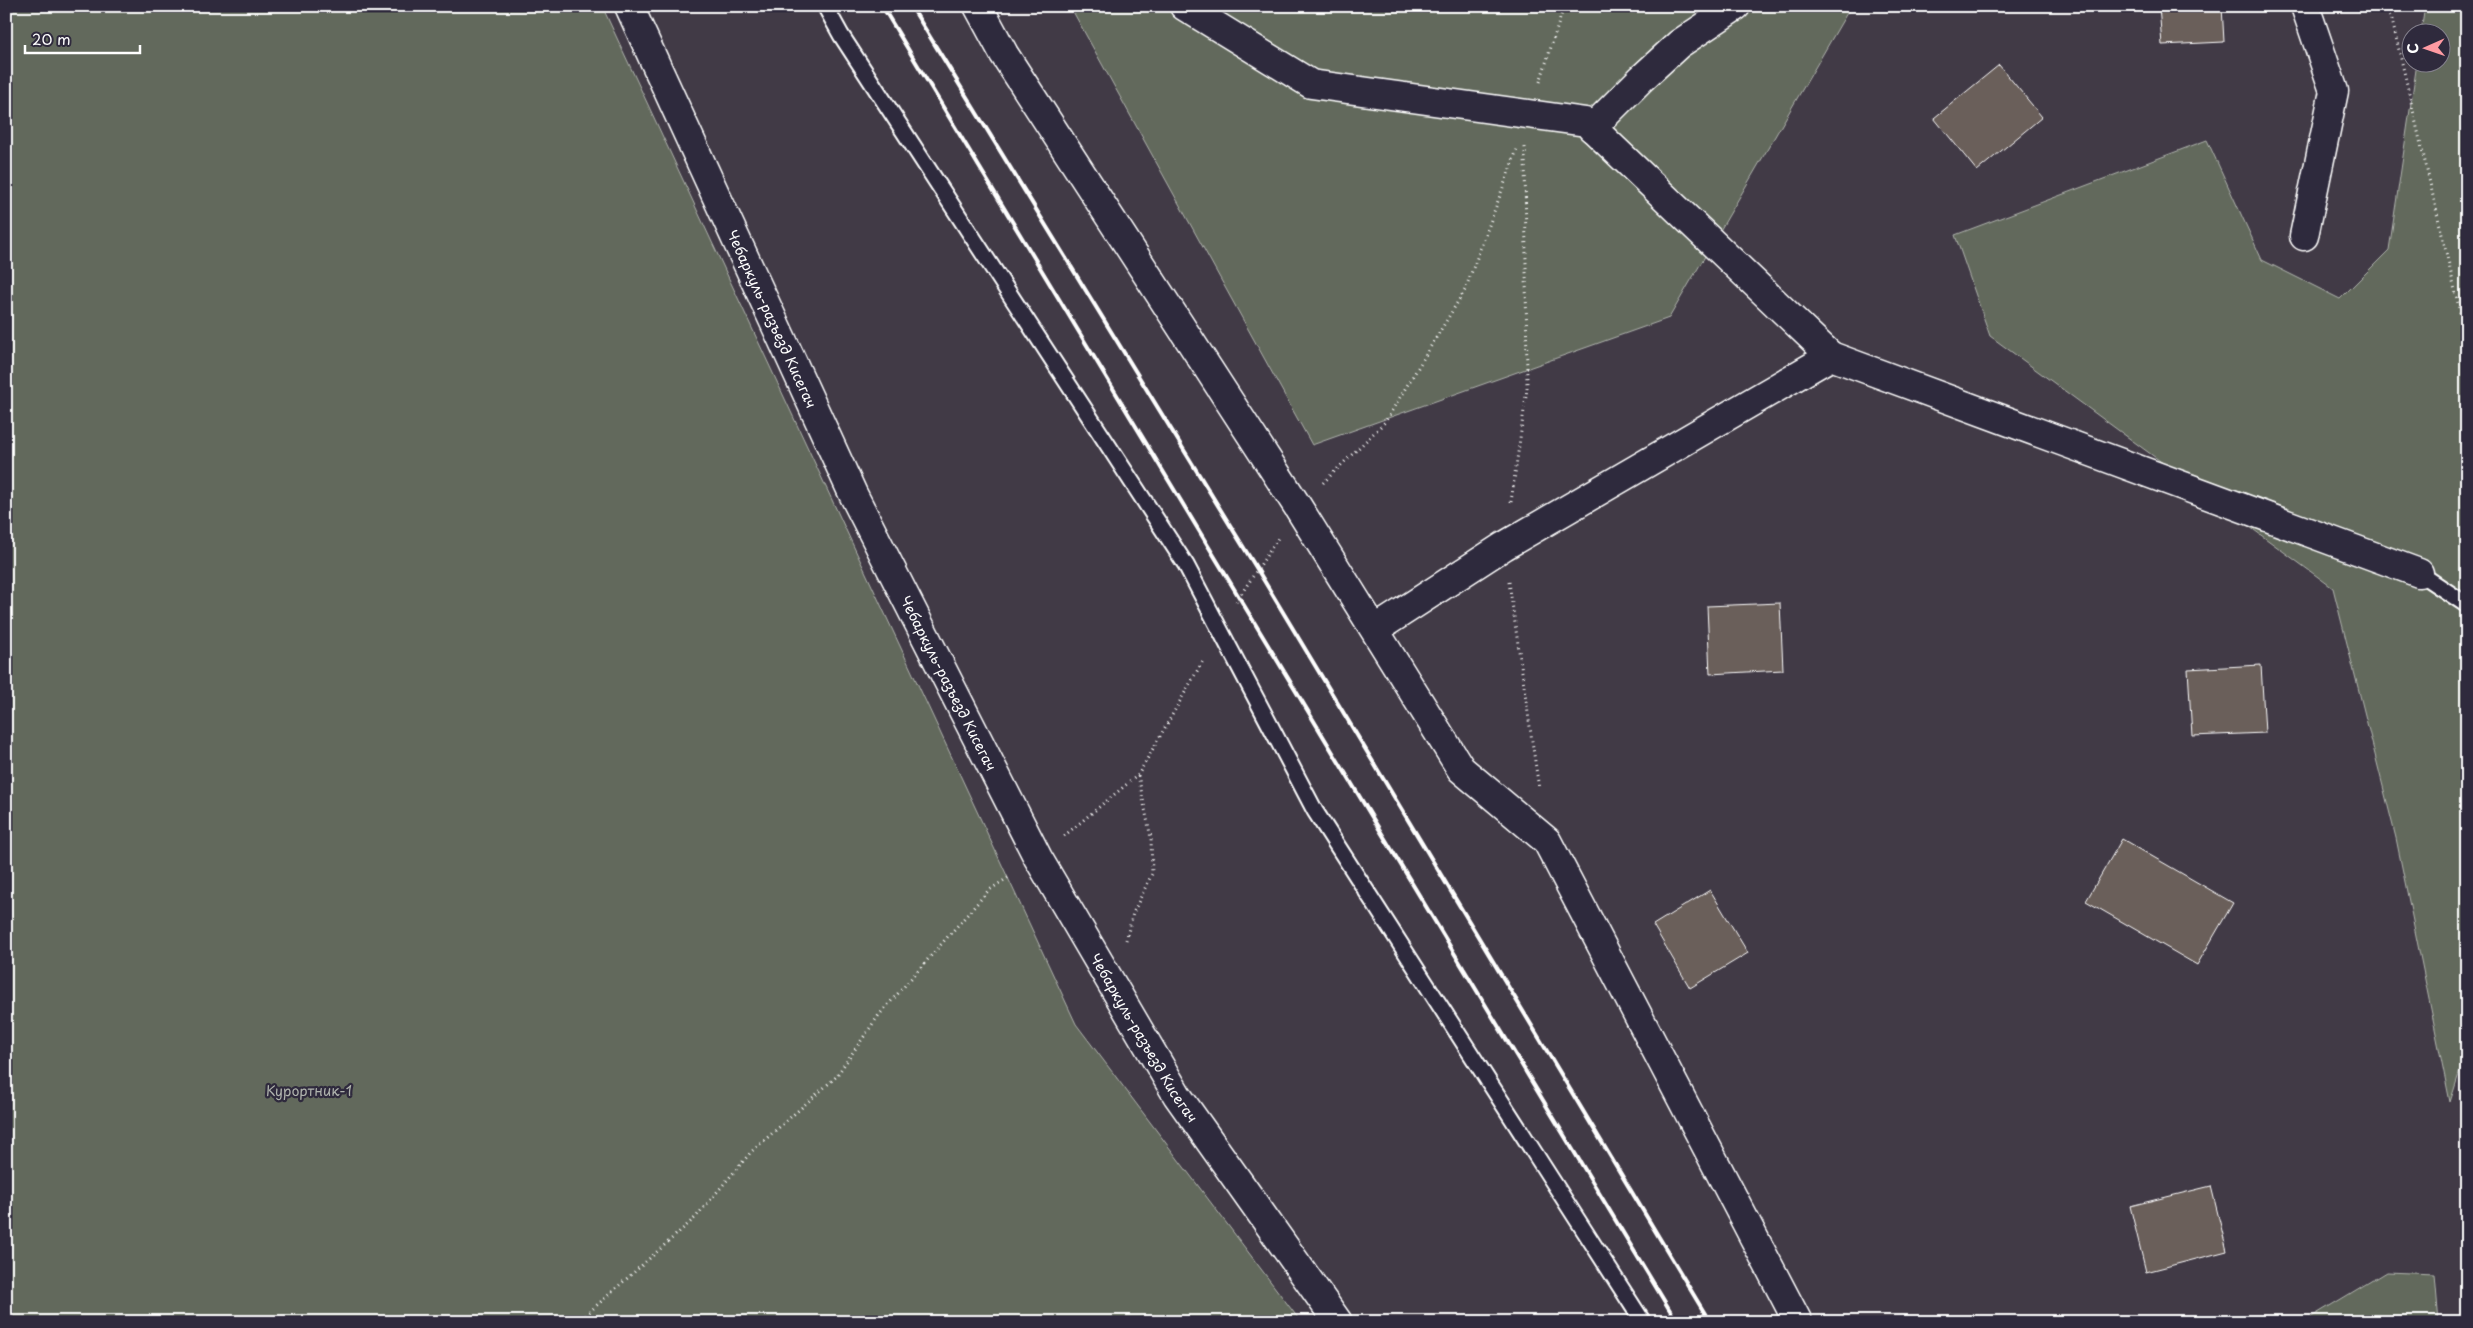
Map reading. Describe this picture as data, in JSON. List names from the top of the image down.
{
  "streets": {
    "street": ["Чебаркуль-разъезд Кисегач"]
  },
  "parks": ["Курортник-1"],
  "scale_bar": "20 m",
  "north": "left"
}
